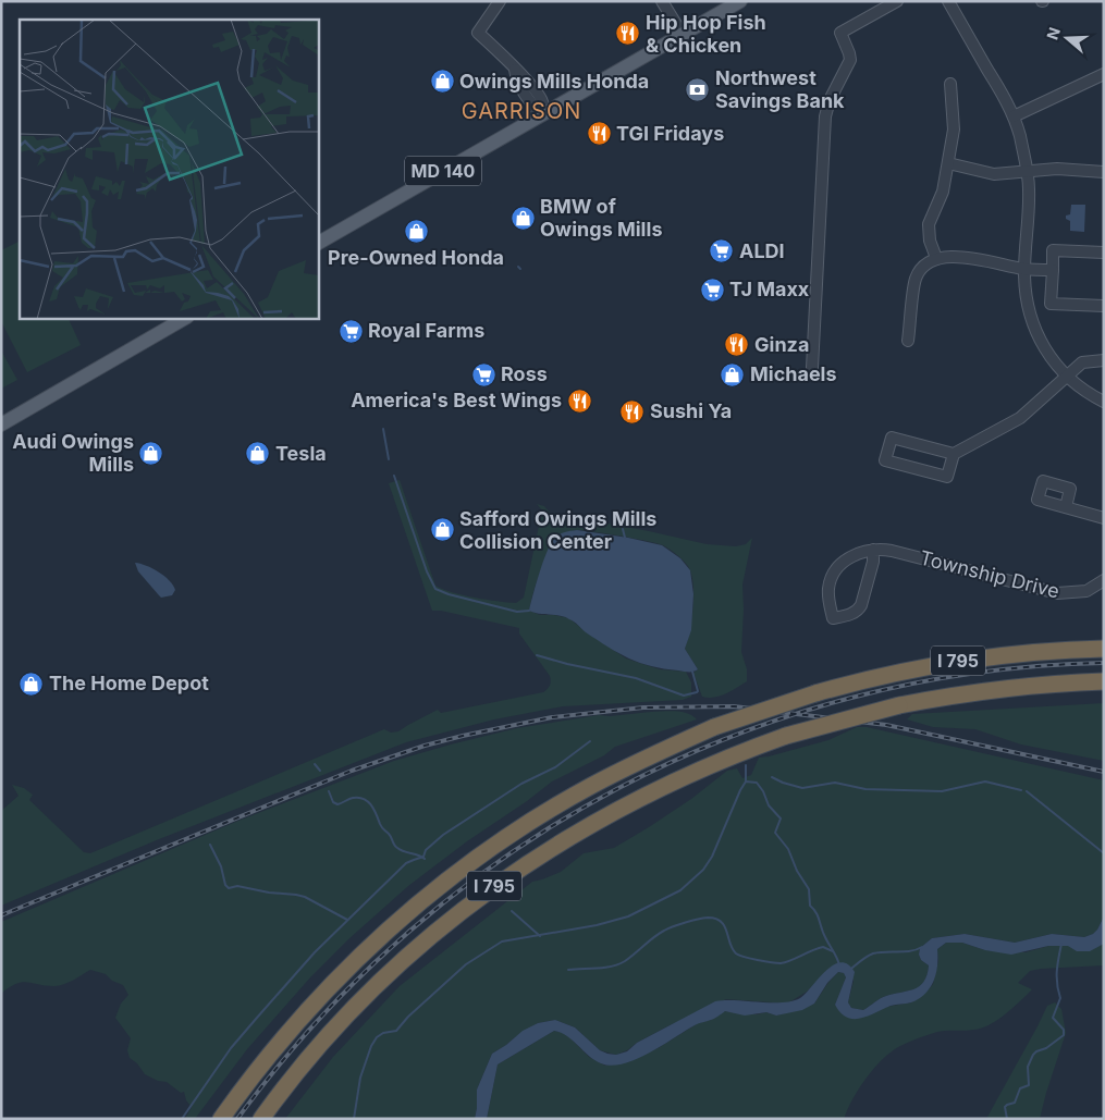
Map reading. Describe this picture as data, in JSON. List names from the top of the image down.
{
  "streets": {
    "highway": ["I 795"],
    "main road": ["MD 140"],
    "street": ["Township Drive"]
  },
  "districts": ["GARRISON"],
  "places": {
    "restaurant": [
      "Hip Hop Fish & Chicken",
      "TGI Fridays",
      "Ginza",
      "America's Best Wings",
      "Sushi Ya"
    ],
    "shop": [
      "Owings Mills Honda",
      "BMW of Owings Mills",
      "Pre-Owned Honda",
      "Michaels",
      "Audi Owings Mills",
      "Tesla",
      "Safford Owings Mills Collision Center",
      "The Home Depot"
    ],
    "bank": ["Northwest Savings Bank"],
    "supermarket": [
      "ALDI",
      "TJ Maxx",
      "Royal Farms",
      "Ross"
    ]
  },
  "north": "left"
}
